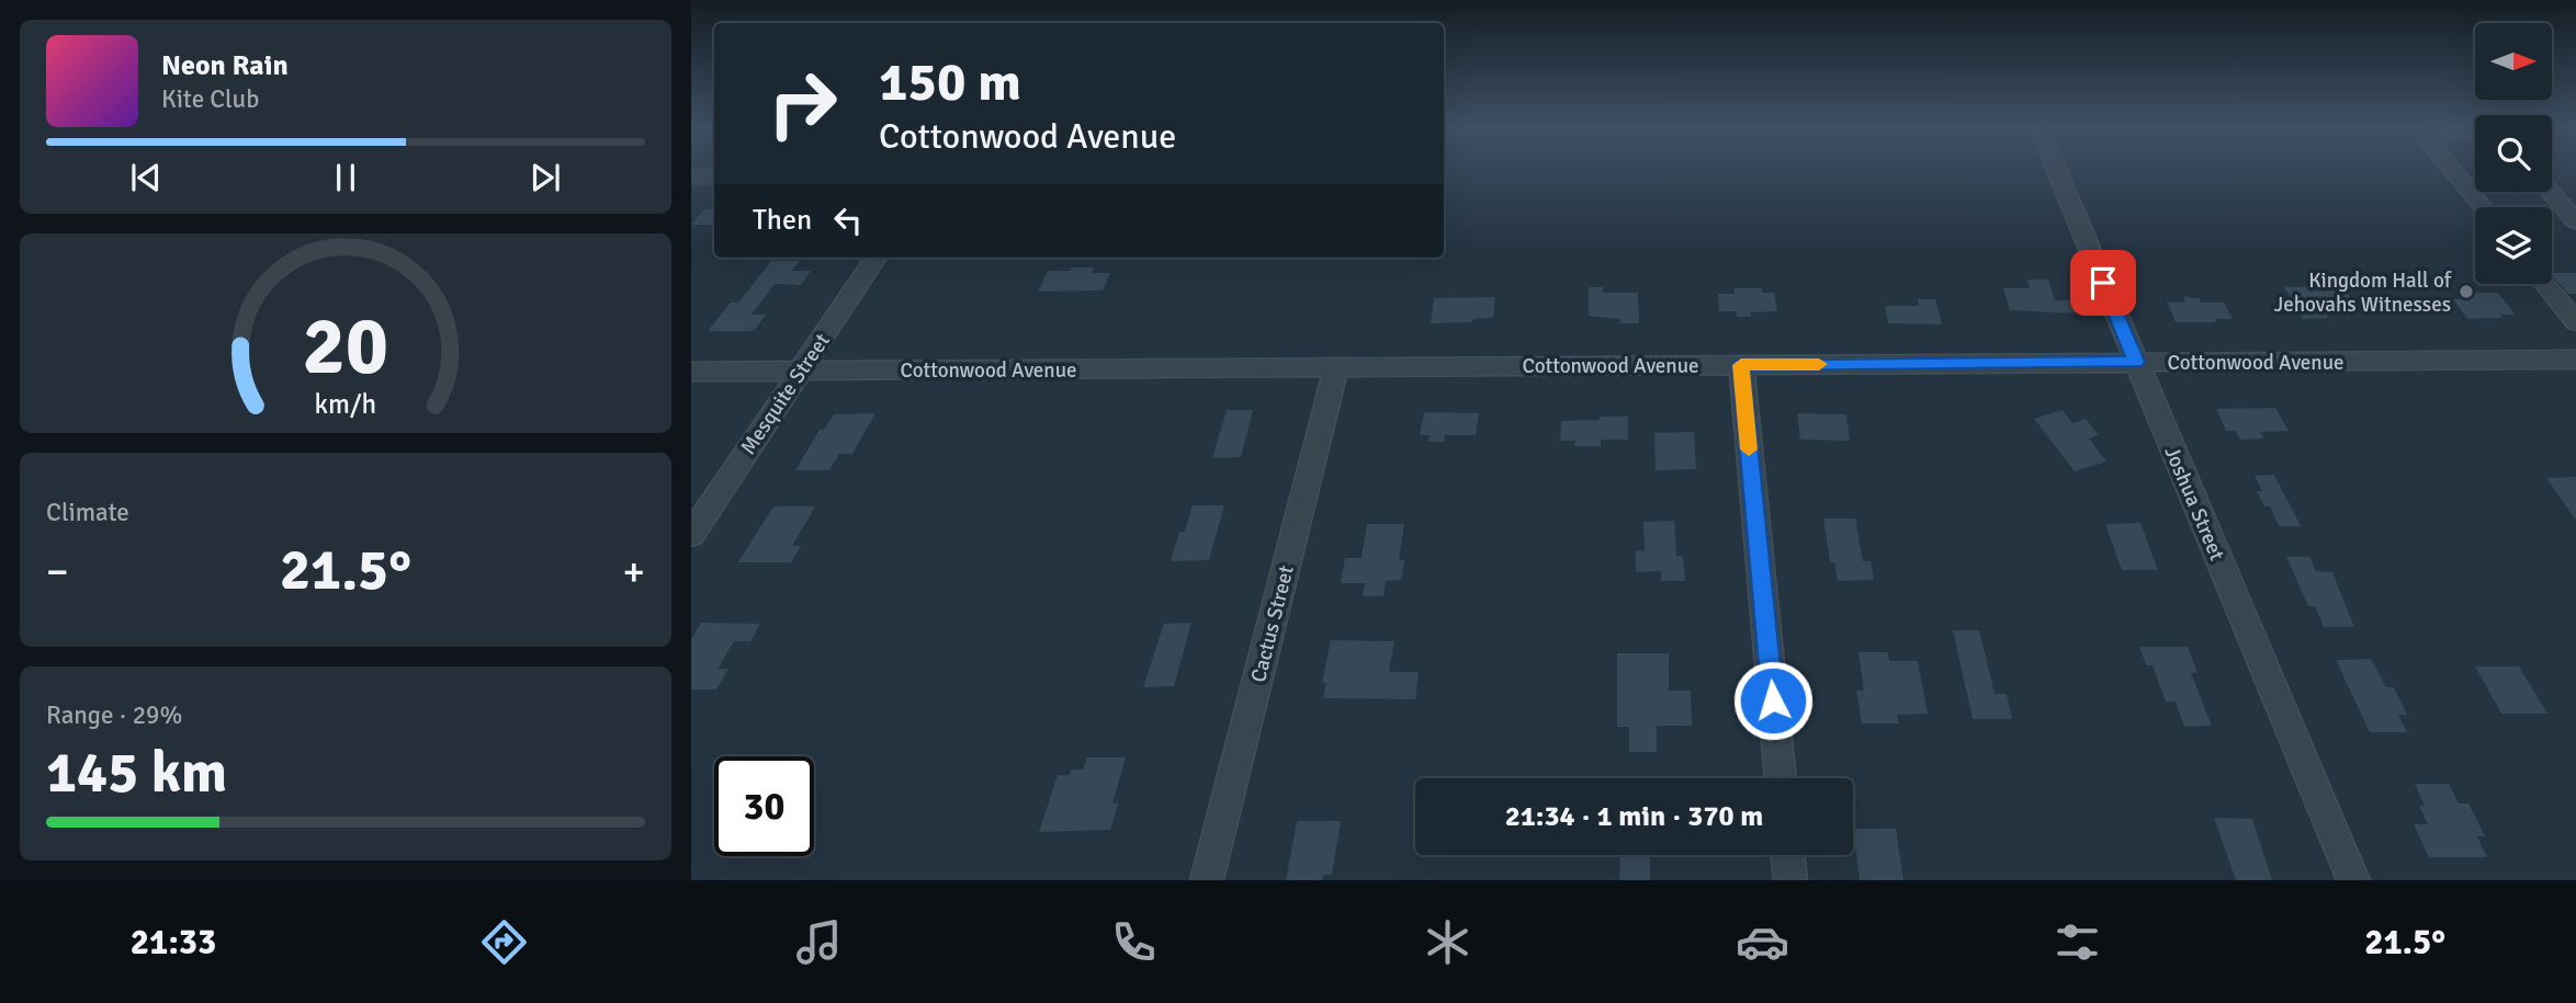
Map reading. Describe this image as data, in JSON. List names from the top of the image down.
{
  "streets": {
    "street": [
      "Cottonwood Avenue",
      "Mesquite Street",
      "Joshua Street",
      "Cactus Street"
    ]
  },
  "crossings": [
    ["Cottonwood Avenue", "Mesquite Street"],
    ["Cottonwood Avenue", "Joshua Street"],
    ["Cottonwood Avenue", "Cactus Street"]
  ],
  "places": ["Kingdom Hall of Jehovahs Witnesses"],
  "north": "right",
  "page": {
    "turn": ["150 m", "Cottonwood Avenue"],
    "song": ["Neon Rain", "Kite Club"],
    "then": "Then",
    "tile": [
      "Climate",
      ["Range · 29%", "145 km"]
    ],
    "heat": ["−", "21.5°", "+"],
    "limit": "30",
    "trip": "21:34 · 1 min · 370 m",
    "tabs": ["21:33", "21.5°"],
    "gauge": ["20", "km/h"]
  }
}
